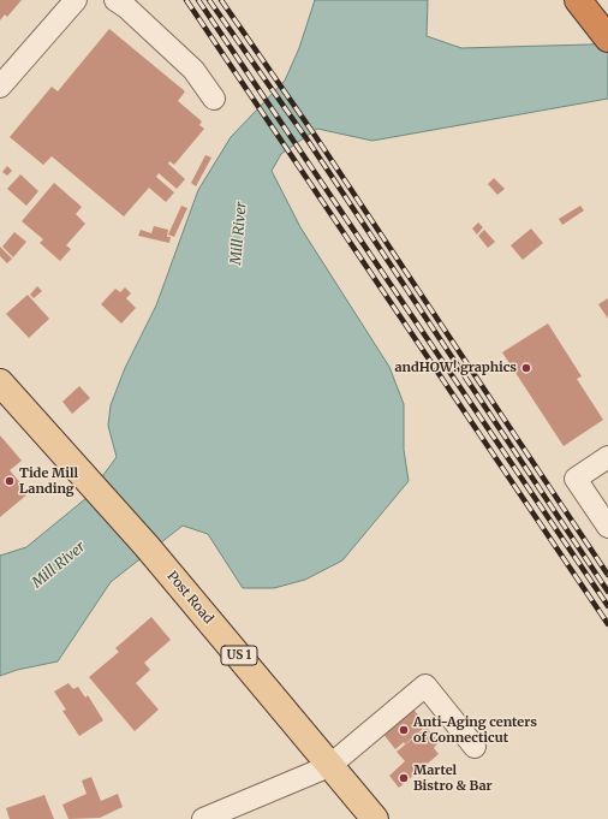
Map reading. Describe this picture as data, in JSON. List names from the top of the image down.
{
  "streets": {
    "main road": ["Post Road", "US 1"]
  },
  "water": ["Mill River"],
  "places": [
    "andHOW! graphics",
    "Tide Mill Landing",
    "Anti-Aging centers of Connecticut",
    "Martel Bistro & Bar"
  ]
}
